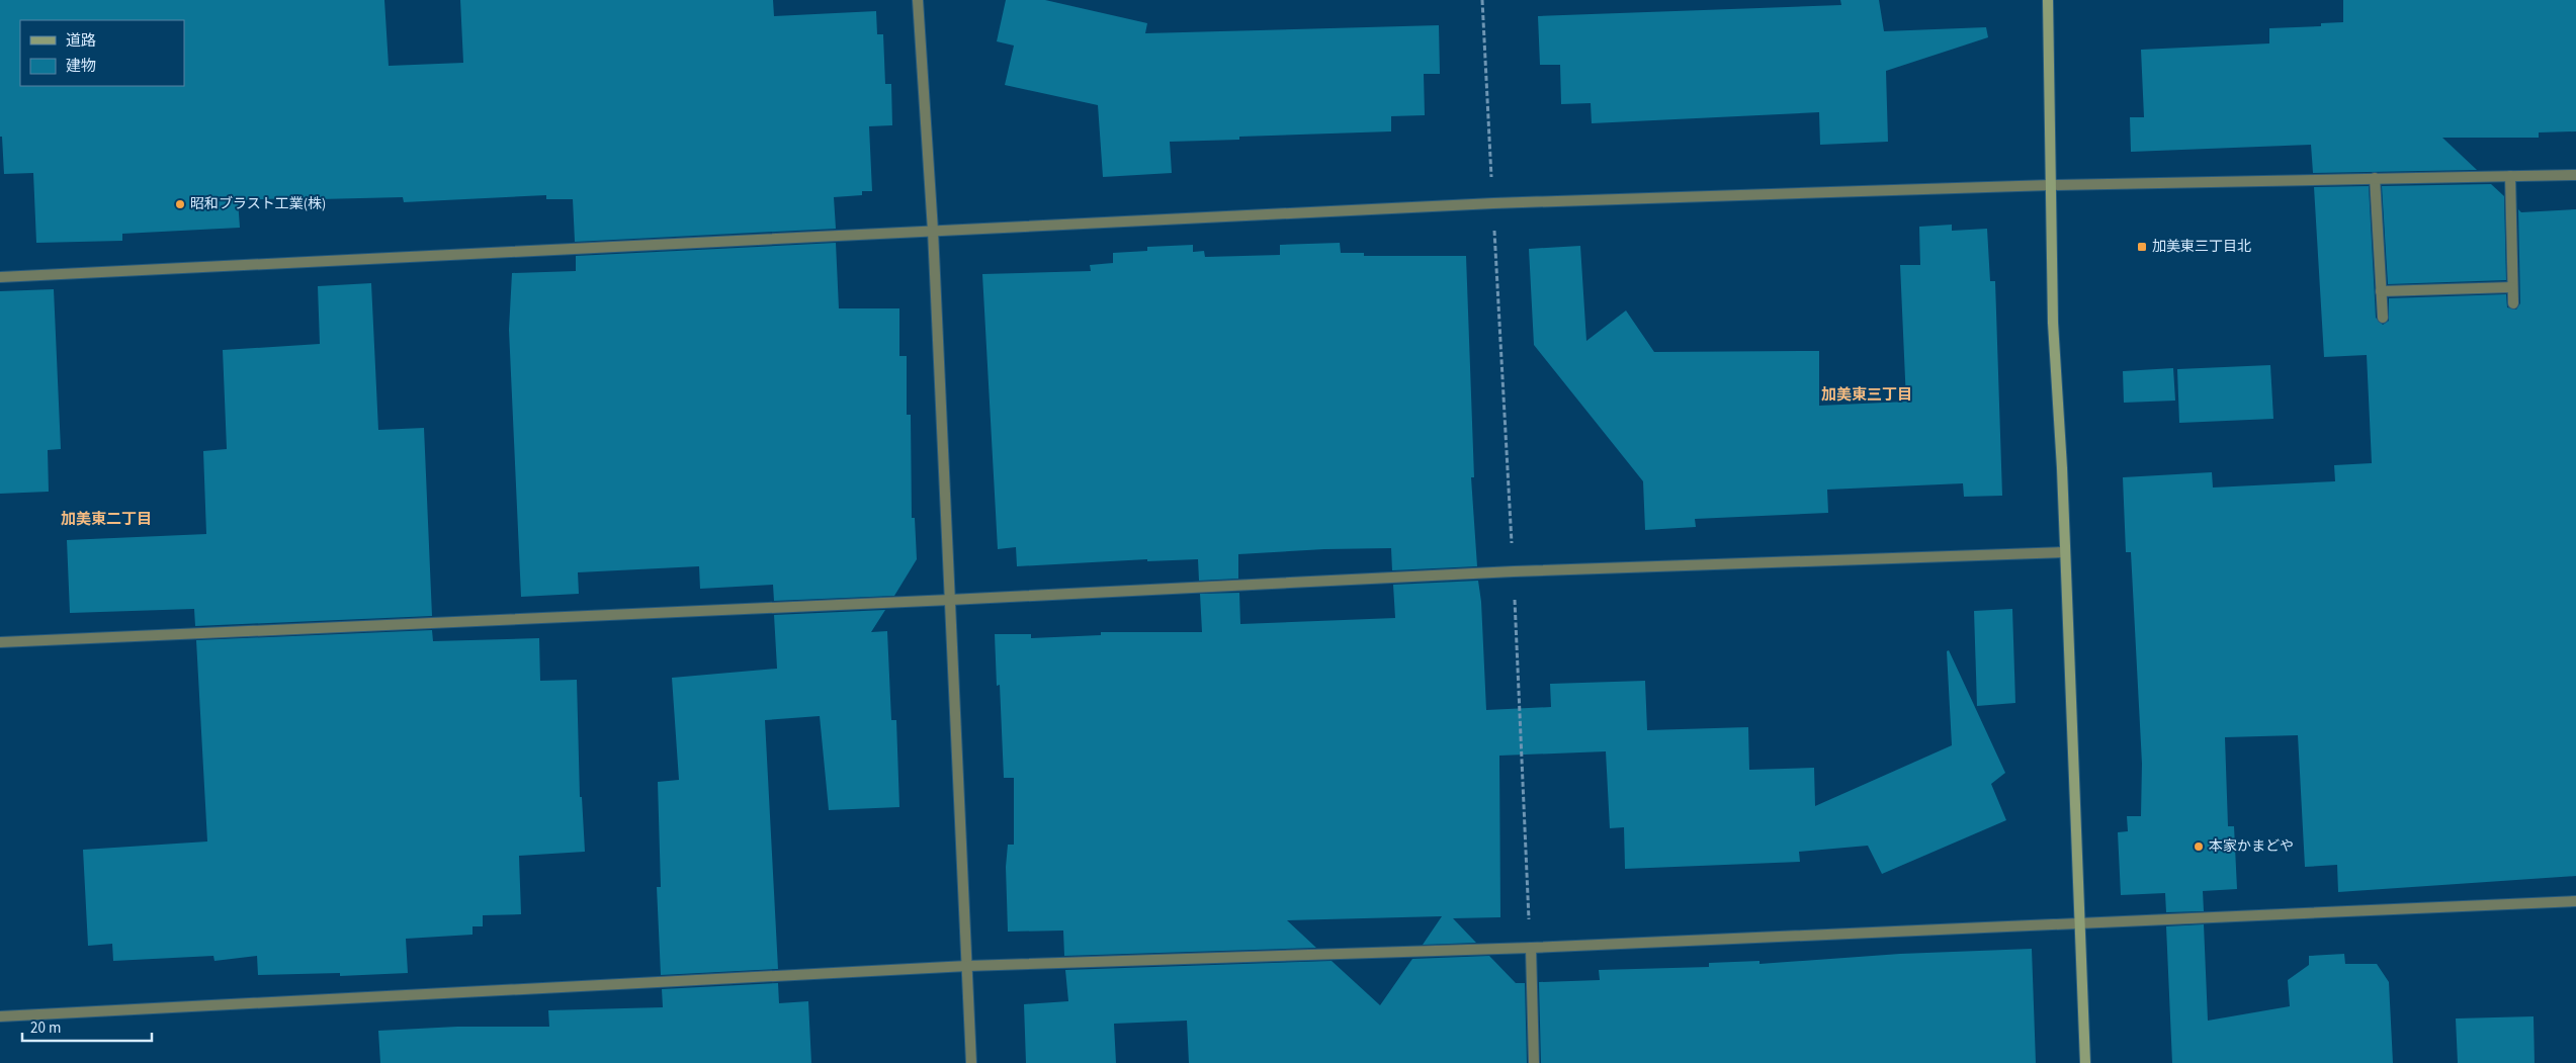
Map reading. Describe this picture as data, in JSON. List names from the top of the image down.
{
  "districts": ["加美東三丁目", "加美東二丁目"],
  "places": {
    "other": ["昭和ブラスト工業(株)", "本家かまどや"],
    "transit": ["加美東三丁目北"]
  },
  "legend": ["道路", "建物"],
  "scale_bar": "20 m"
}
